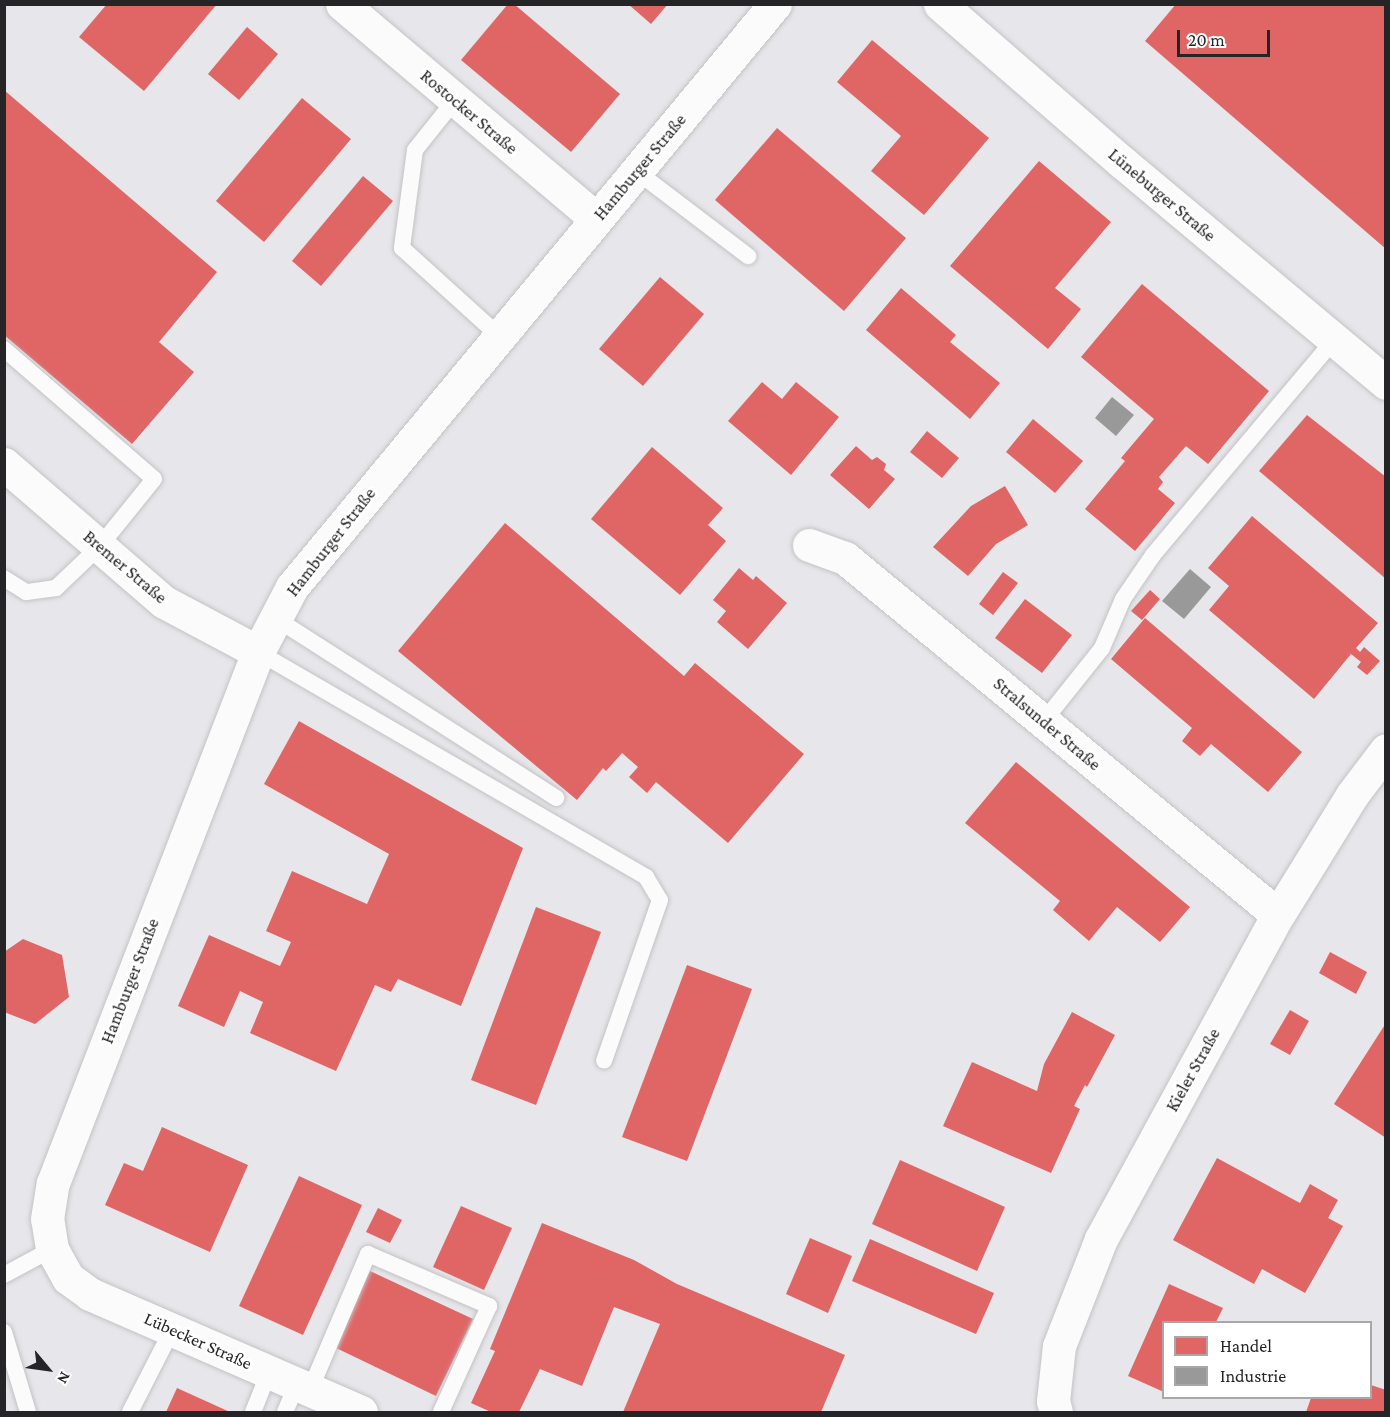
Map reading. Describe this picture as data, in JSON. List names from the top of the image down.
{
  "streets": {
    "street": [
      "Rostocker Straße",
      "Hamburger Straße",
      "Lüneburger Straße",
      "Bremer Straße",
      "Stralsunder Straße",
      "Kieler Straße",
      "Lübecker Straße"
    ]
  },
  "crossings": [
    ["Rostocker Straße", "Hamburger Straße"],
    ["Hamburger Straße", "Bremer Straße"],
    ["Hamburger Straße", "Lübecker Straße"],
    ["Stralsunder Straße", "Kieler Straße"]
  ],
  "legend": ["Handel", "Industrie"],
  "scale_bar": "20 m",
  "north": "bottom right"
}
